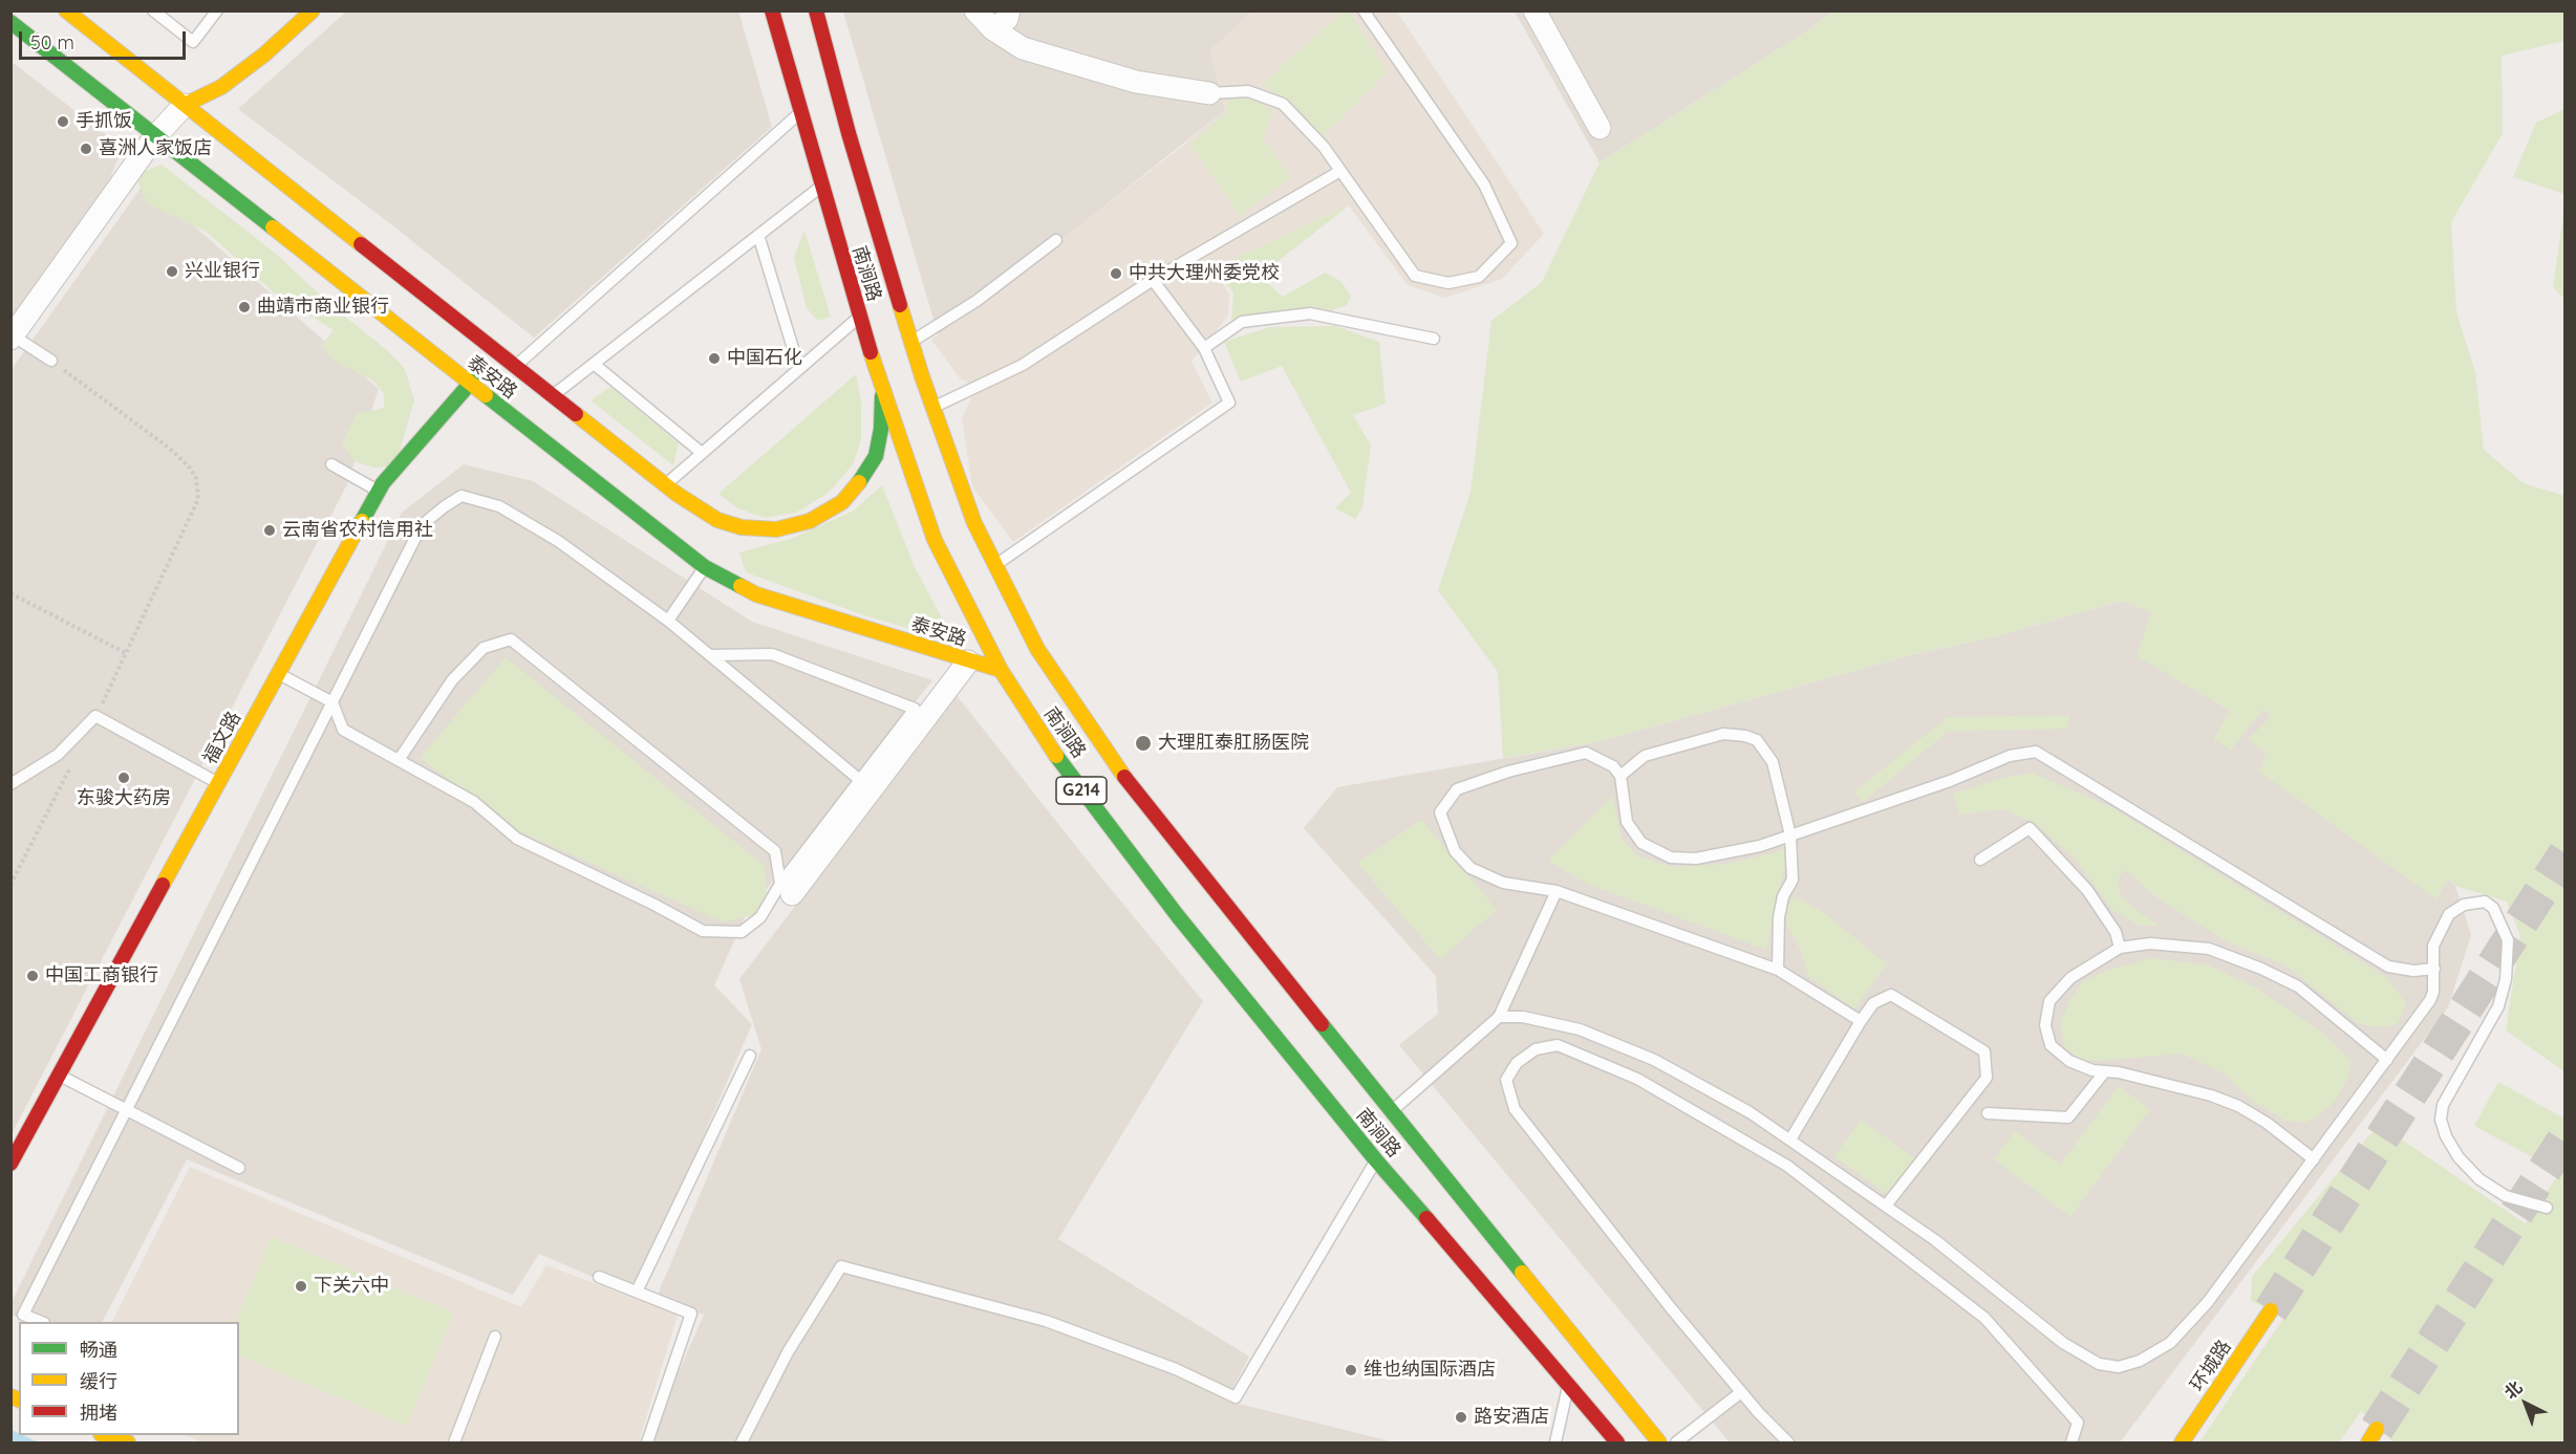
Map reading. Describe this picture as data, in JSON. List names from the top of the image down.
{
  "streets": {
    "main road": [
      "南涧路",
      "泰安路",
      "福文路",
      "G214",
      "环城路"
    ]
  },
  "crossings": [
    ["南涧路", "泰安路"],
    ["泰安路", "福文路"]
  ],
  "places": [
    "手抓饭",
    "喜洲人家饭店",
    "兴业银行",
    "中共大理州委党校",
    "曲靖市商业银行",
    "中国石化",
    "云南省农村信用社",
    "大理肛泰肛肠医院",
    "东骏大药房",
    "中国工商银行",
    "下关六中",
    "维也纳国际酒店",
    "路安酒店"
  ],
  "legend": ["畅通", "缓行", "拥堵"],
  "scale_bar": "50 m",
  "north": "top left"
}
